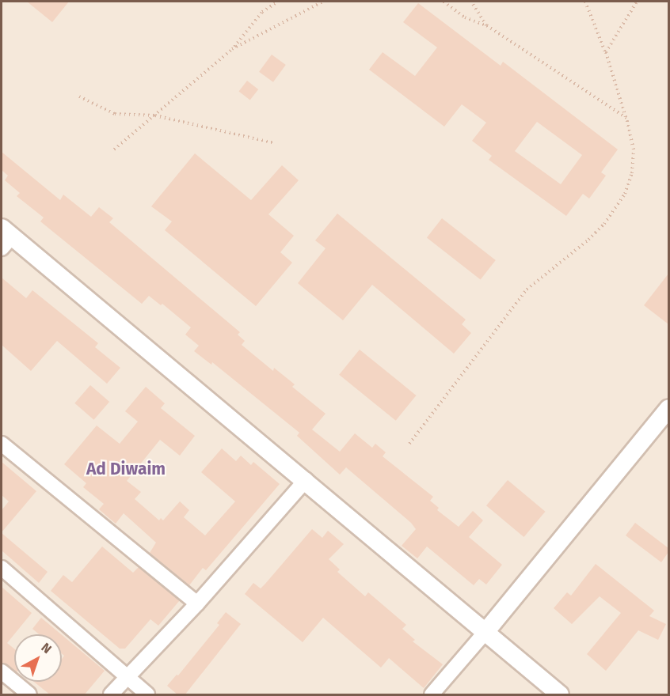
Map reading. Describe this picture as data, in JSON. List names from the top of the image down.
{
  "districts": ["Ad Diwaim"],
  "north": "top right"
}
